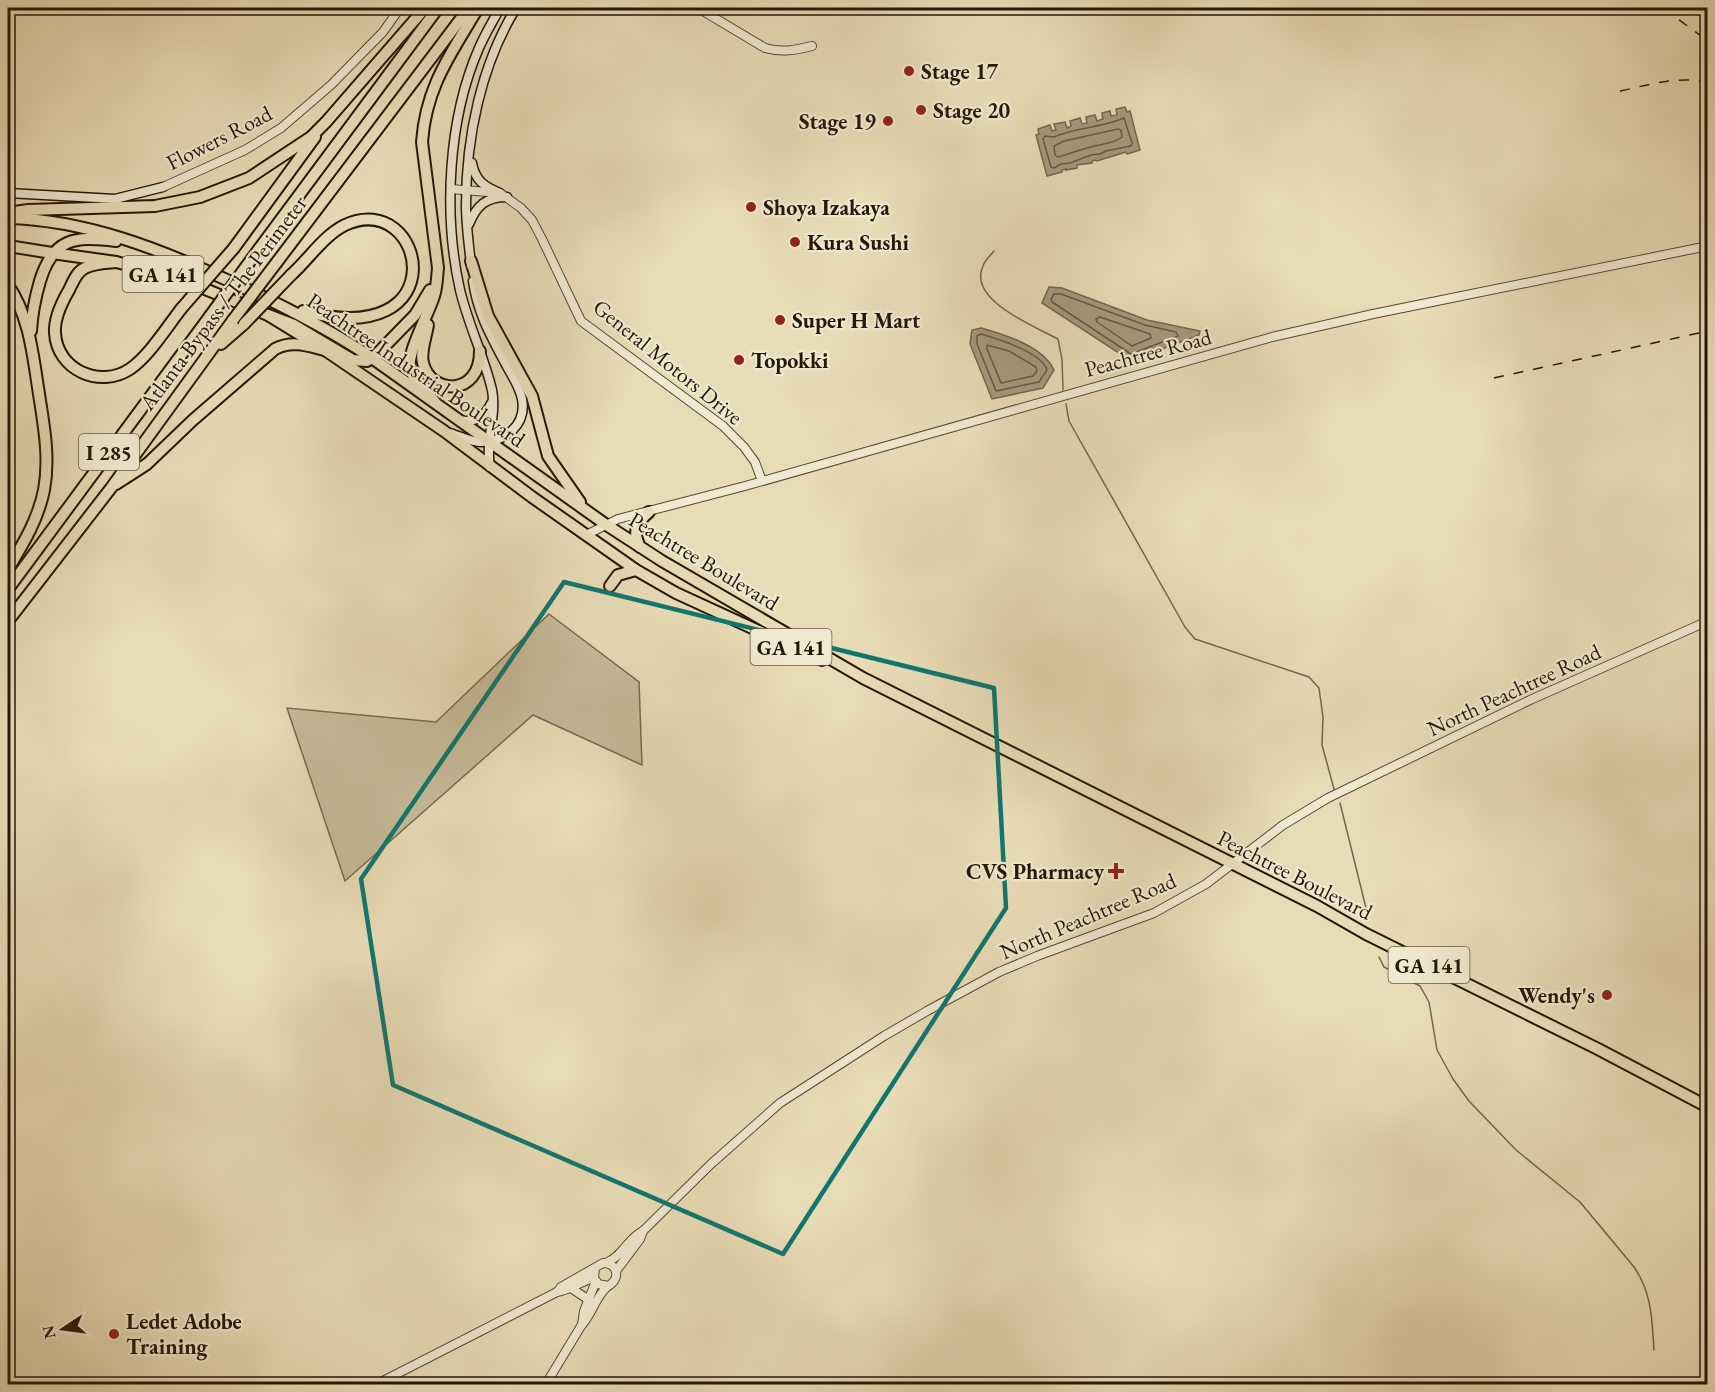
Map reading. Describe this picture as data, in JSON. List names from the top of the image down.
{
  "streets": {
    "highway": [
      "GA 141",
      "Atlanta Bypass / The Perimeter",
      "Peachtree Industrial Boulevard",
      "I 285",
      "Peachtree Boulevard"
    ],
    "main road": ["Flowers Road"],
    "street": ["Peachtree Road", "General Motors Drive", "North Peachtree Road"]
  },
  "crossings": [
    ["Peachtree Road", "General Motors Drive"],
    ["Peachtree Road", "Peachtree Industrial Boulevard"],
    ["Peachtree Road", "Peachtree Boulevard"],
    ["Peachtree Industrial Boulevard", "Peachtree Boulevard"],
    ["Peachtree Boulevard", "North Peachtree Road"]
  ],
  "places": {
    "other": [
      "Stage 17",
      "Stage 20",
      "Stage 19",
      "Shoya Izakaya",
      "Kura Sushi",
      "Super H Mart",
      "Topokki",
      "Wendy's",
      "Ledet Adobe Training"
    ],
    "health": ["CVS Pharmacy"]
  },
  "north": "left"
}
